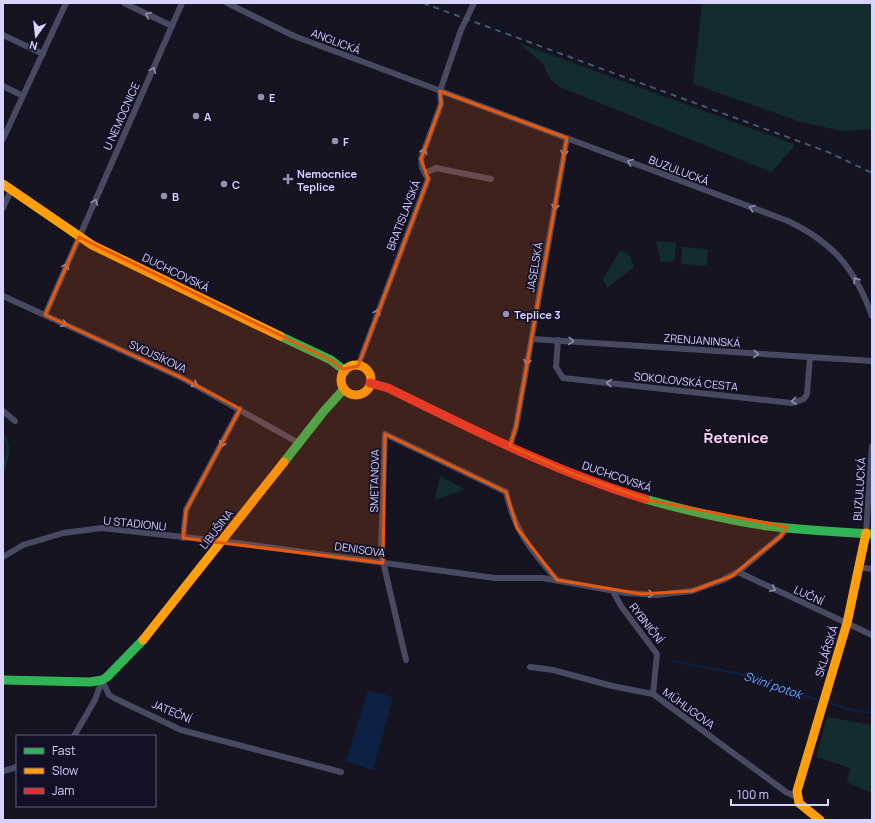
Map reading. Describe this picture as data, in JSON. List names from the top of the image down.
{
  "streets": {
    "main road": ["DUCHCOVSKÁ", "LIBUŠINA", "SKLÁŘSKÁ"],
    "street": [
      "ANGLICKÁ",
      "U NEMOCNICE",
      "BUZULUCKÁ",
      "BRATISLAVSKÁ",
      "JASELSKÁ",
      "ZRENJANINSKÁ",
      "SVOJSÍKOVA",
      "SOKOLOVSKÁ CESTA",
      "SMETANOVA",
      "U STADIONU",
      "DENISOVA",
      "LUČNÍ",
      "RYBNIČNÍ",
      "MÜHLIGOVA",
      "JATEČNÍ"
    ]
  },
  "crossings": [
    ["ANGLICKÁ", "BUZULUCKÁ"],
    ["ANGLICKÁ", "BRATISLAVSKÁ"],
    ["U NEMOCNICE", "DUCHCOVSKÁ"],
    ["U NEMOCNICE", "SVOJSÍKOVA"],
    ["BUZULUCKÁ", "BRATISLAVSKÁ"],
    ["BUZULUCKÁ", "JASELSKÁ"],
    ["BUZULUCKÁ", "DUCHCOVSKÁ"],
    ["BUZULUCKÁ", "SKLÁŘSKÁ"],
    ["BRATISLAVSKÁ", "DUCHCOVSKÁ"],
    ["BRATISLAVSKÁ", "LIBUŠINA"],
    ["JASELSKÁ", "DUCHCOVSKÁ"],
    ["JASELSKÁ", "ZRENJANINSKÁ"],
    ["DUCHCOVSKÁ", "LIBUŠINA"],
    ["DUCHCOVSKÁ", "DENISOVA"],
    ["DUCHCOVSKÁ", "SKLÁŘSKÁ"],
    ["ZRENJANINSKÁ", "SOKOLOVSKÁ CESTA"],
    ["SVOJSÍKOVA", "LIBUŠINA"],
    ["SMETANOVA", "DENISOVA"],
    ["U STADIONU", "LIBUŠINA"],
    ["U STADIONU", "DENISOVA"],
    ["LIBUŠINA", "DENISOVA"],
    ["LIBUŠINA", "JATEČNÍ"],
    ["DENISOVA", "LUČNÍ"],
    ["DENISOVA", "RYBNIČNÍ"],
    ["LUČNÍ", "SKLÁŘSKÁ"],
    ["RYBNIČNÍ", "MÜHLIGOVA"],
    ["SKLÁŘSKÁ", "MÜHLIGOVA"]
  ],
  "one_way": [
    "U NEMOCNICE",
    "BUZULUCKÁ",
    "BRATISLAVSKÁ",
    "JASELSKÁ",
    "ZRENJANINSKÁ",
    "SVOJSÍKOVA",
    "LUČNÍ"
  ],
  "districts": ["Řetenice"],
  "water": ["Sviní potok"],
  "places": {
    "other": [
      "E",
      "A",
      "F",
      "C",
      "B",
      "Teplice 3"
    ],
    "health": ["Nemocnice Teplice"]
  },
  "legend": ["Fast", "Slow", "Jam"],
  "scale_bar": "100 m",
  "north": "bottom"
}
